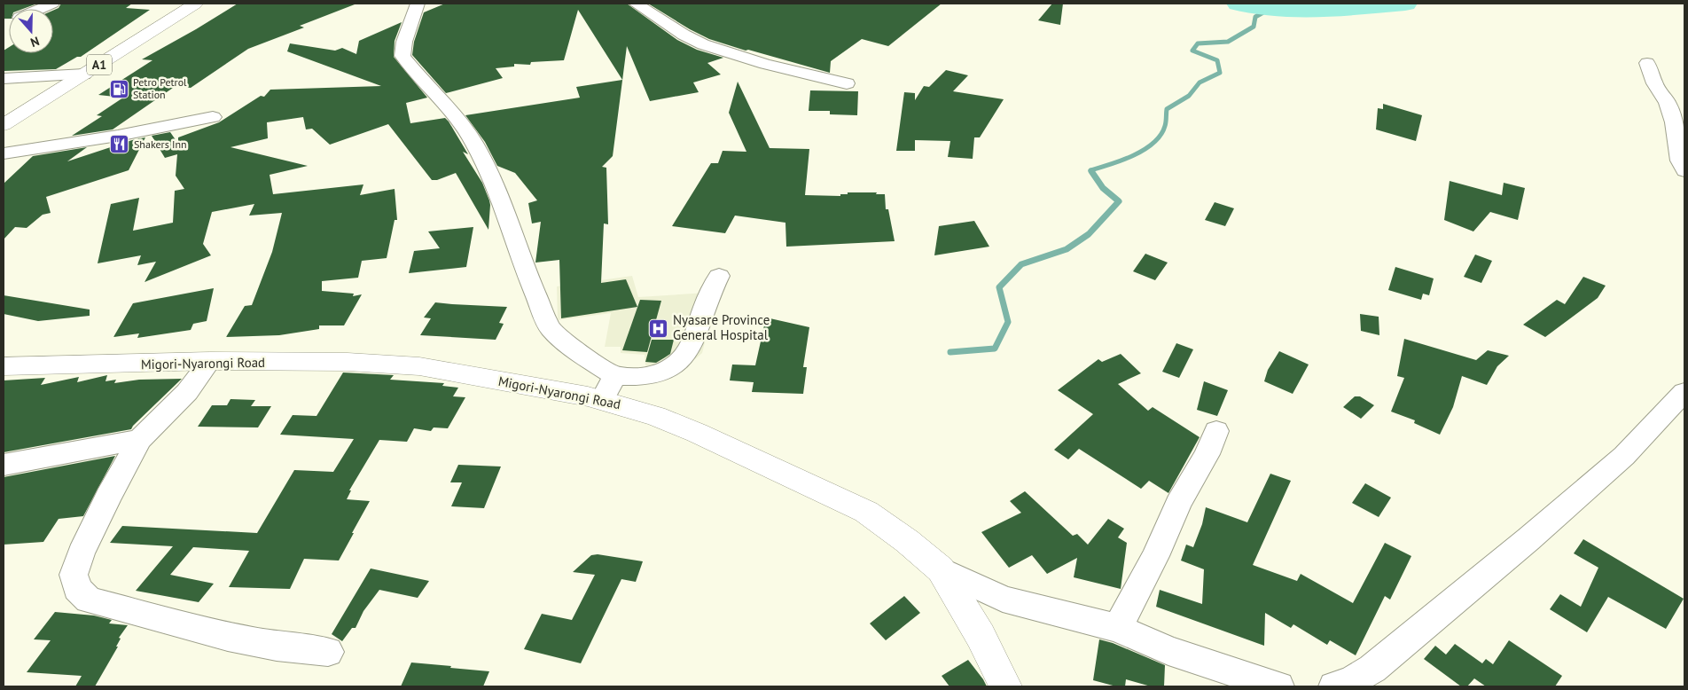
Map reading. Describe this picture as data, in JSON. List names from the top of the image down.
{
  "streets": {
    "main road": ["A1", "Migori-Nyarongi Road"]
  },
  "places": {
    "fuel station": ["Petro Petrol Station"],
    "restaurant": ["Shakers Inn"],
    "hospital": ["Nyasare Province General Hospital"]
  },
  "north": "bottom"
}
